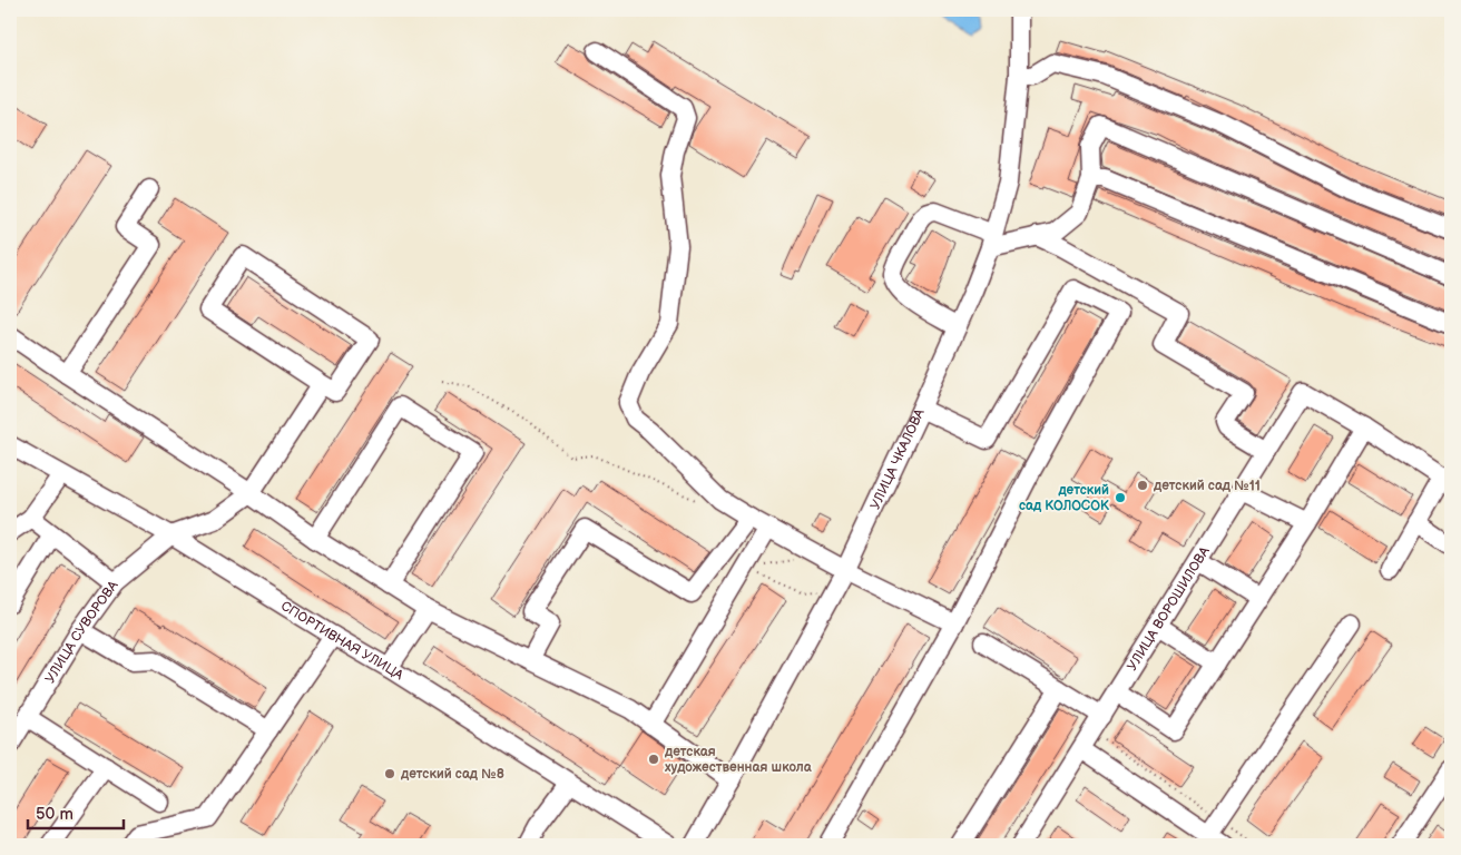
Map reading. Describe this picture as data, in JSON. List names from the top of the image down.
{
  "streets": {
    "street": [
      "УЛИЦА ЧКАЛОВА",
      "УЛИЦА ВОРОШИЛОВА",
      "УЛИЦА СУВОРОВА",
      "СПОРТИВНАЯ УЛИЦА"
    ]
  },
  "crossings": [
    ["УЛИЦА СУВОРОВА", "СПОРТИВНАЯ УЛИЦА"]
  ],
  "places": [
    "детский сад №11",
    "детский сад КОЛОСОК",
    "детская художественная школа",
    "детский сад №8"
  ],
  "scale_bar": "50 m"
}
